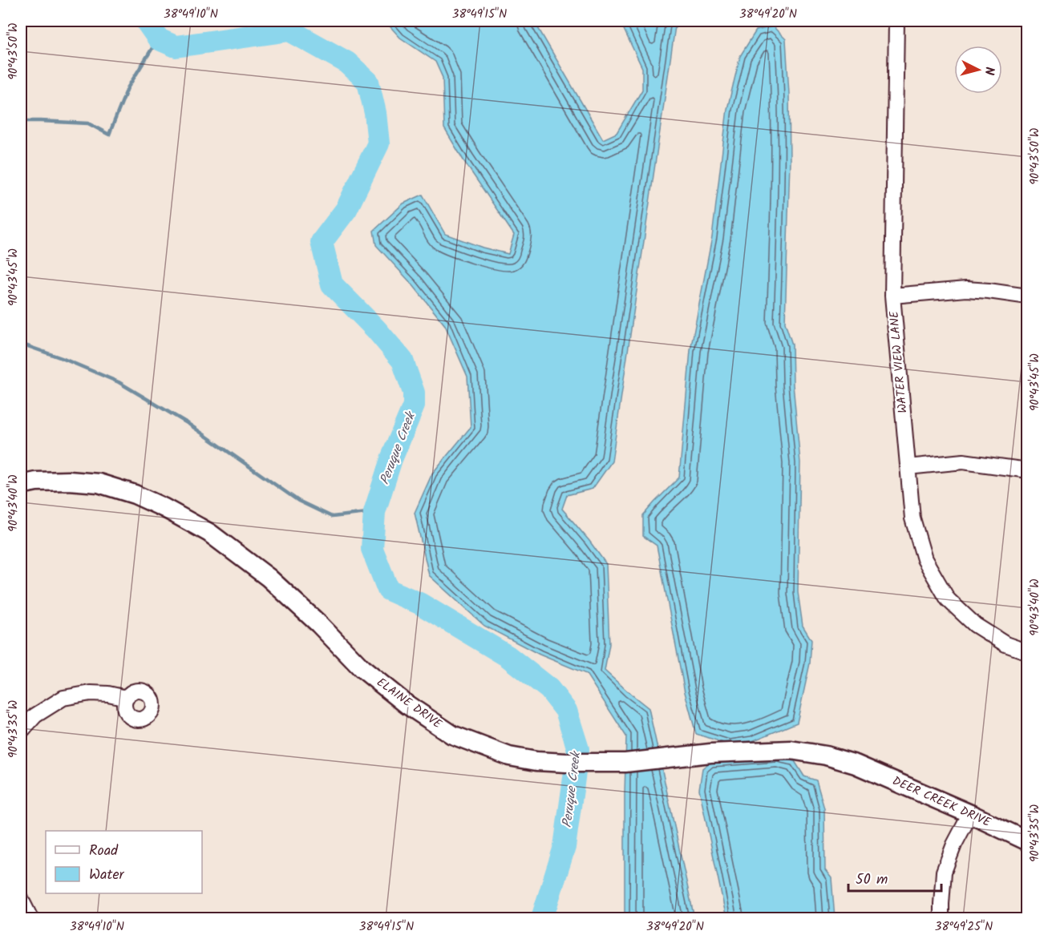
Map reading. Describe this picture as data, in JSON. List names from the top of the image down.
{
  "streets": {
    "street": ["WATER VIEW LANE", "ELAINE DRIVE", "DEER CREEK DRIVE"]
  },
  "crossings": [
    ["ELAINE DRIVE", "DEER CREEK DRIVE"]
  ],
  "water": ["Peruque Creek"],
  "legend": ["Road", "Water"],
  "scale_bar": "50 m",
  "north": "right",
  "coordinates": [
    "38°49'10\"N",
    "38°49'15\"N",
    "38°49'20\"N",
    "90°43'50\"W",
    "90°43'45\"W",
    "90°43'40\"W",
    "90°43'35\"W",
    "38°49'25\"N"
  ]
}
